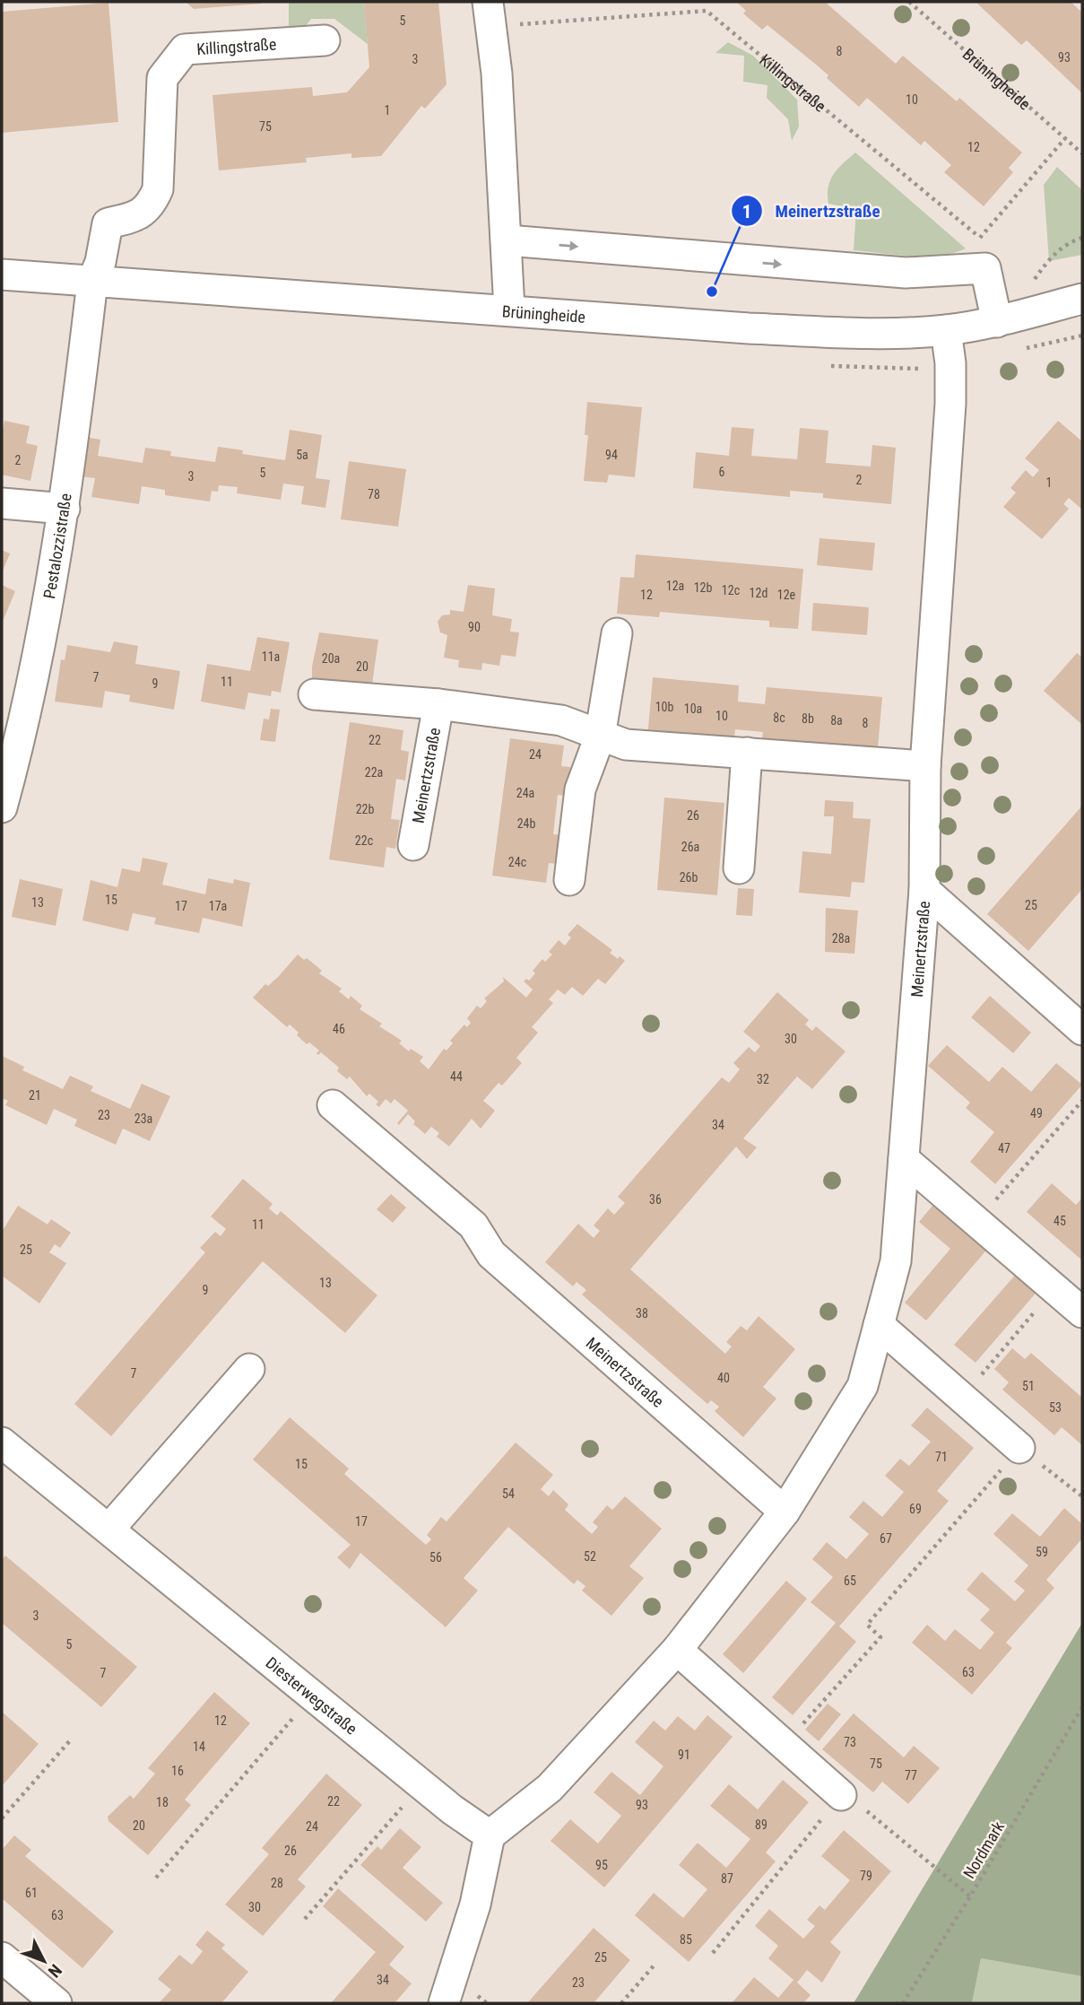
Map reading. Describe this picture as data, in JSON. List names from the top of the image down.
{
  "streets": {
    "street": [
      "Killingstraße",
      "Brüningheide",
      "Pestalozzistraße",
      "Meinertzstraße",
      "Diesterwegstraße"
    ],
    "path": ["Nordmark"]
  },
  "crossings": [
    ["Killingstraße", "Pestalozzistraße"],
    ["Brüningheide", "Pestalozzistraße"],
    ["Brüningheide", "Meinertzstraße"],
    ["Meinertzstraße", "Diesterwegstraße"]
  ],
  "places": ["Meinertzstraße"],
  "house_numbers": [
    "5",
    "8",
    "93",
    "3",
    "10",
    "1",
    "75",
    "12",
    "5a",
    "94",
    "2",
    "6",
    "5",
    "3",
    "2",
    "1",
    "78",
    "12a",
    "12b",
    "12c",
    "12d",
    "12",
    "12e",
    "90",
    "11a",
    "20a",
    "20",
    "7",
    "11",
    "9",
    "10b",
    "10a",
    "10",
    "8c",
    "8b",
    "8a",
    "8",
    "22",
    "24",
    "22a",
    "24a",
    "22b",
    "26",
    "24b",
    "22c",
    "26a",
    "24c",
    "26b",
    "15",
    "13",
    "25",
    "17",
    "17a",
    "28a",
    "46",
    "30",
    "44",
    "32",
    "21",
    "49",
    "23",
    "23a",
    "34",
    "47",
    "36",
    "45",
    "11",
    "25",
    "13",
    "9",
    "38",
    "7",
    "40",
    "51",
    "53",
    "71",
    "15",
    "54",
    "69",
    "17",
    "67",
    "59",
    "52",
    "56",
    "65",
    "3",
    "5",
    "63",
    "7",
    "12",
    "73",
    "14",
    "91",
    "75",
    "16",
    "77",
    "22",
    "18",
    "93",
    "89",
    "20",
    "24",
    "26",
    "95",
    "79",
    "87",
    "28",
    "61",
    "30",
    "63",
    "85",
    "25",
    "34",
    "23"
  ],
  "north": "bottom right"
}
